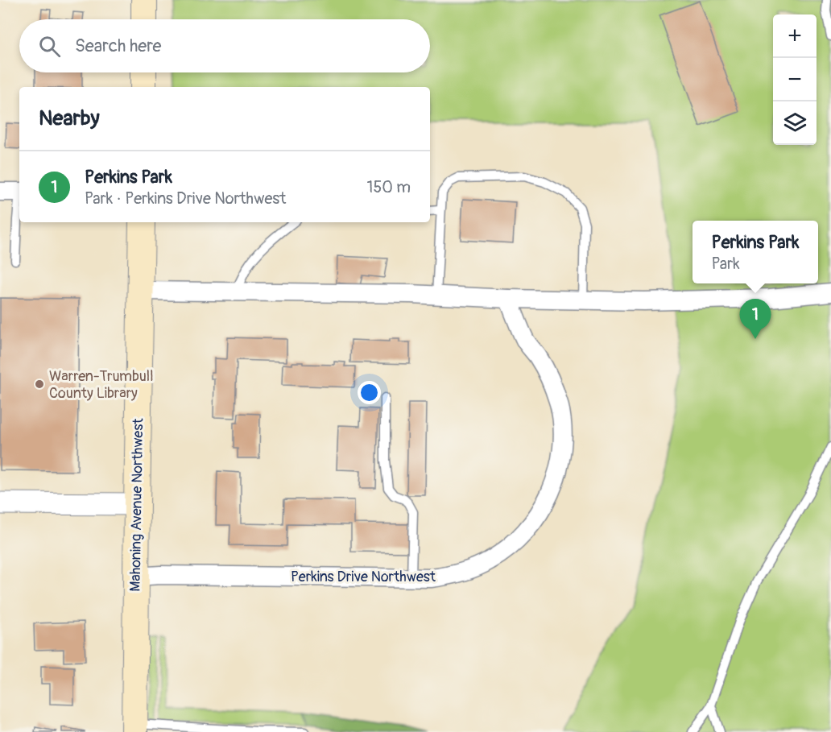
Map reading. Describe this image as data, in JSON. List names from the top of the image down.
{
  "streets": {
    "main road": ["Mahoning Avenue Northwest"],
    "street": ["Perkins Drive Northwest"]
  },
  "crossings": [
    ["Mahoning Avenue Northwest", "Perkins Drive Northwest"]
  ],
  "places": ["Warren-Trumbull County Library"],
  "page": {
    "map_buttons": ["+", "−"],
    "search": "Search here",
    "heading": "Nearby",
    "list": [
      {
        "mark": "1",
        "name": "Perkins Park",
        "note": "Park · Perkins Drive Northwest",
        "value": "150 m"
      }
    ],
    "popup": ["Perkins Park", "Park"],
    "pins": "1"
  }
}
